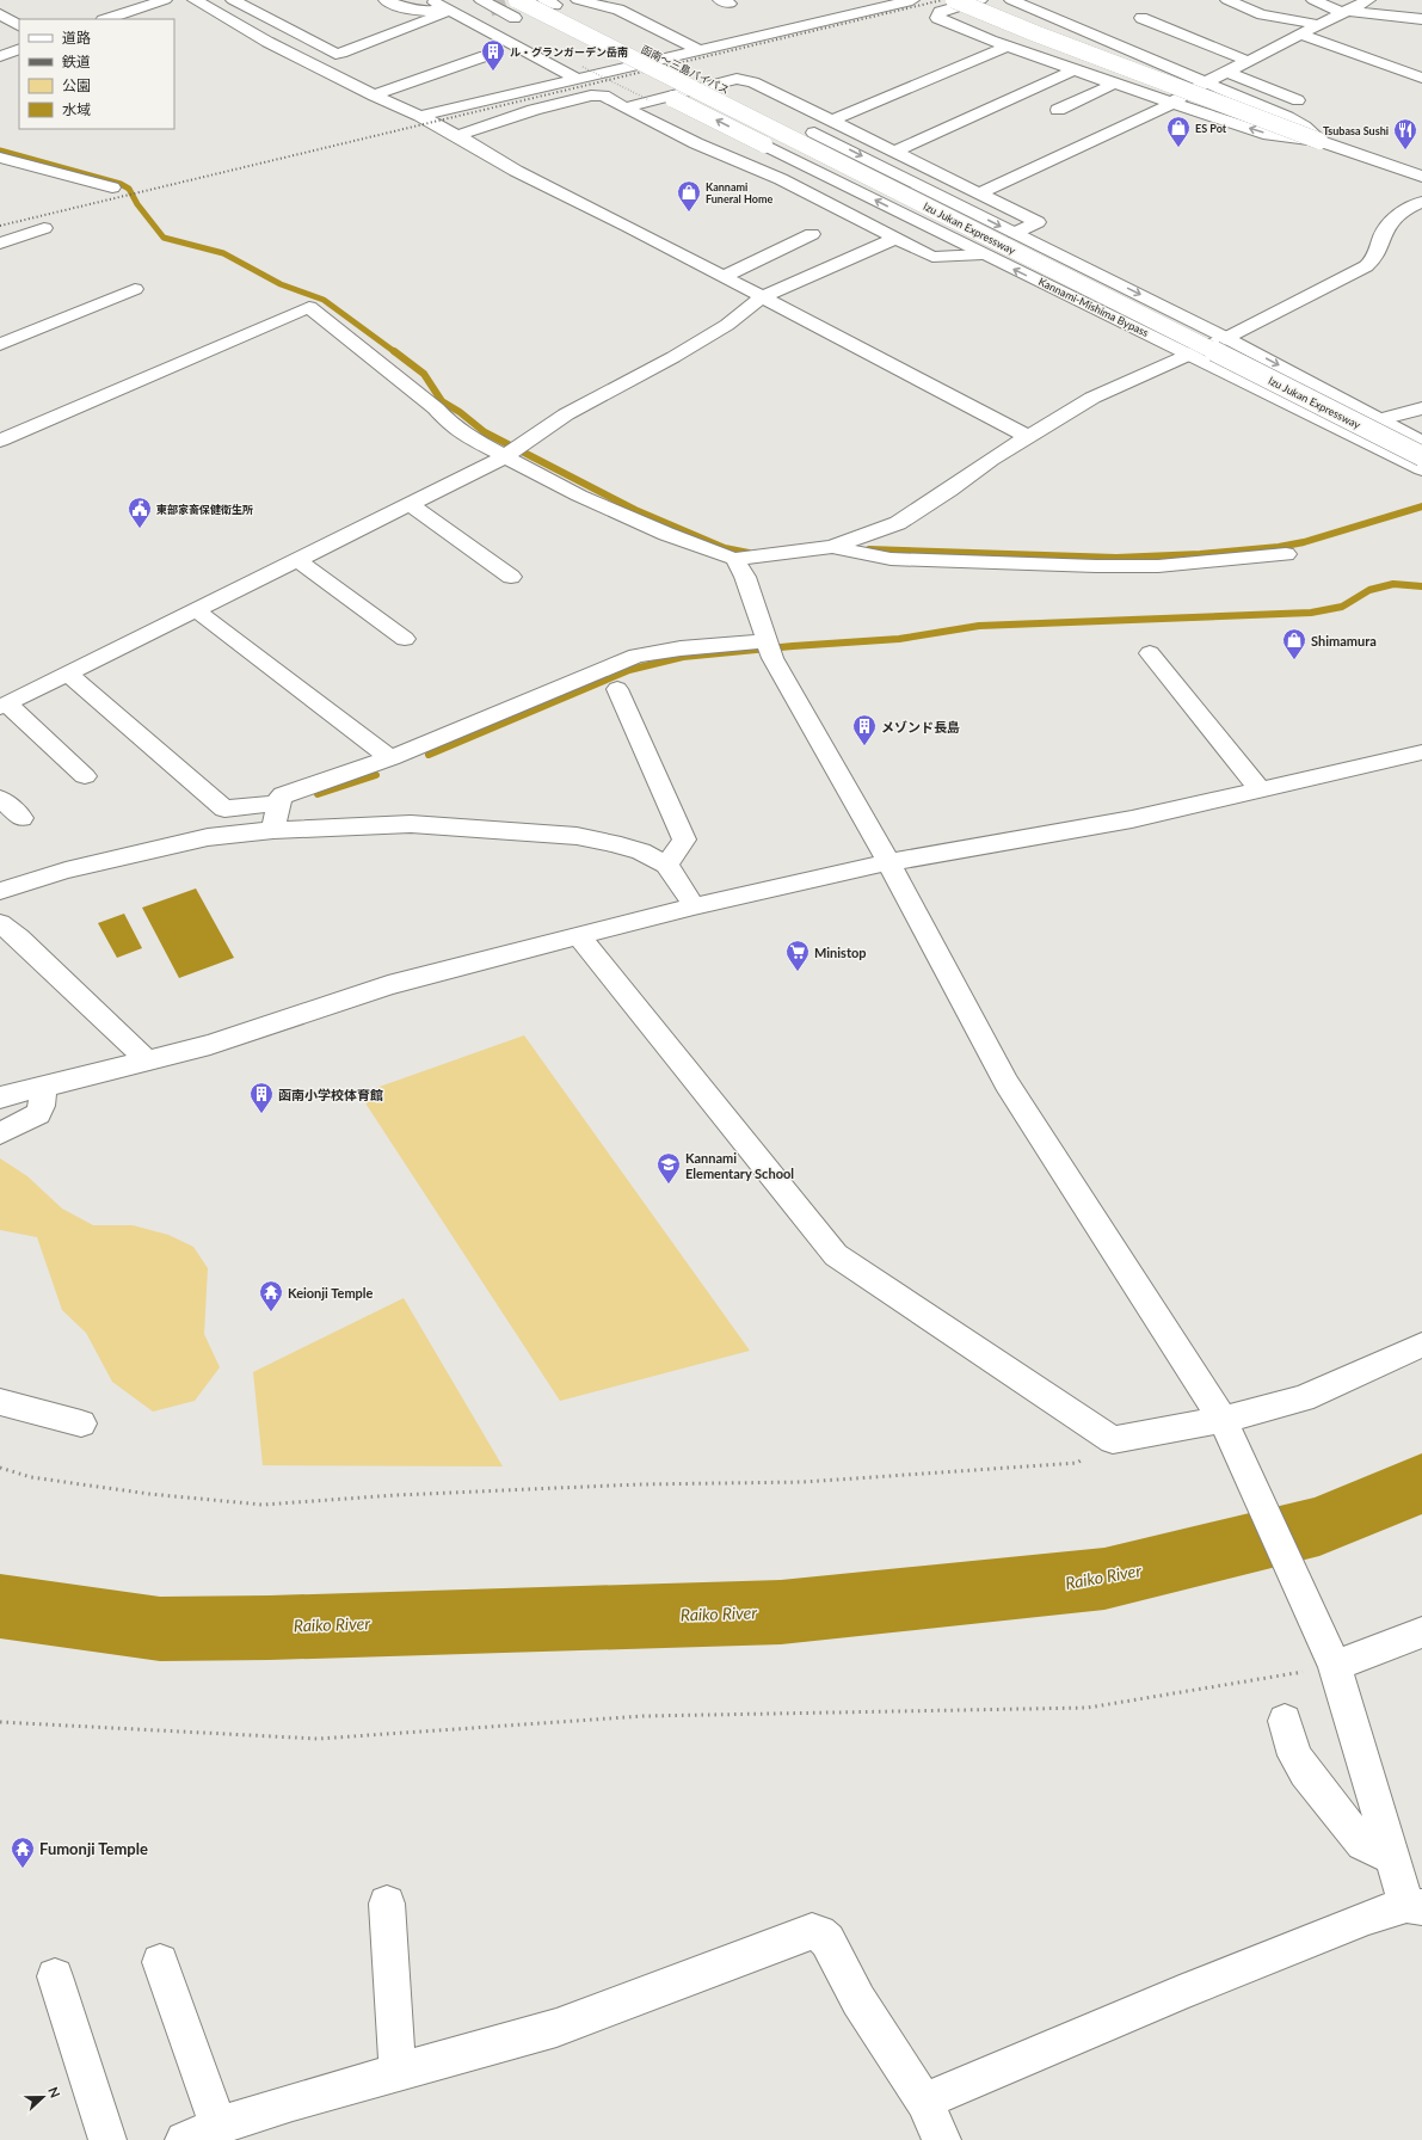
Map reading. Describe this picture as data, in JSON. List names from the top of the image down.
{
  "streets": {
    "main road": ["函南～三島バイパス", "Izu Jukan Expressway", "Kannami-Mishima Bypass"]
  },
  "water": ["Raiko River"],
  "places": {
    "building": ["ル・グランガーデン岳南", "メゾンド長島", "函南小学校体育館"],
    "shop": ["ES Pot", "Kannami Funeral Home", "Shimamura"],
    "restaurant": ["Tsubasa Sushi"],
    "public building": ["東部家畜保健衛生所"],
    "supermarket": ["Ministop"],
    "school or university": ["Kannami Elementary School"],
    "temple": ["Keionji Temple", "Fumonji Temple"]
  },
  "legend": [
    "道路",
    "鉄道",
    "公園",
    "水域"
  ],
  "north": "right"
}
